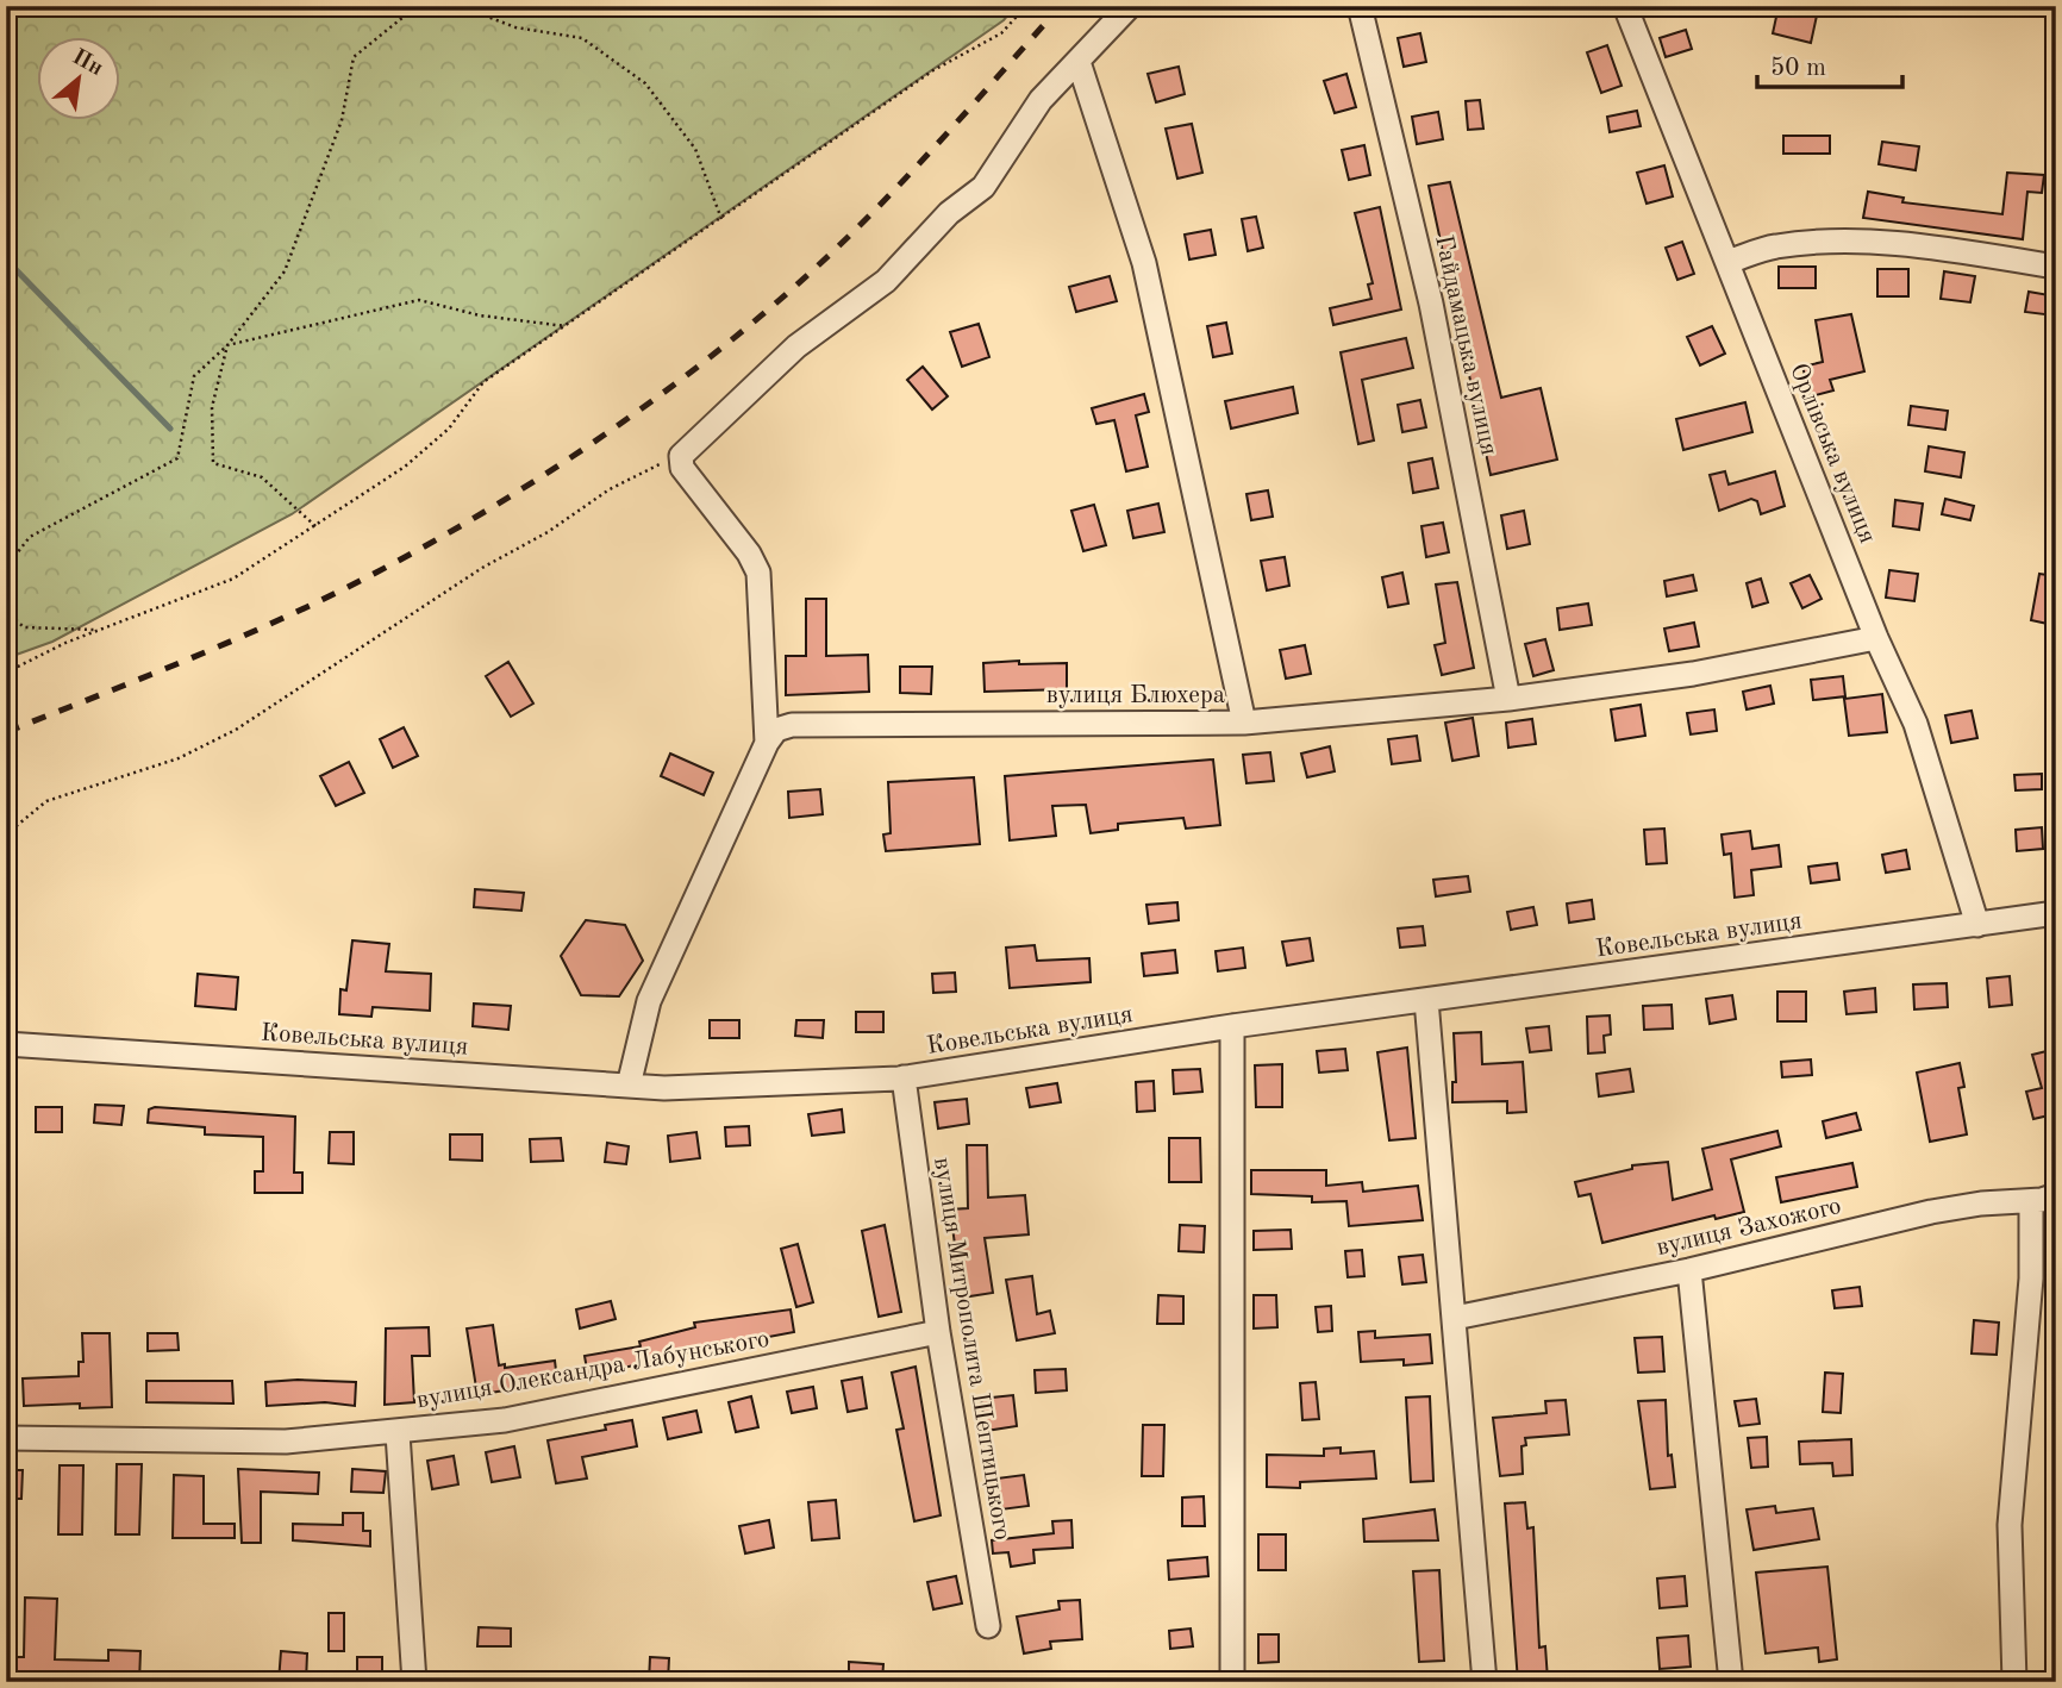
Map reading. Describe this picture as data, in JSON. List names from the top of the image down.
{
  "streets": {
    "street": [
      "Гайдамацька вулиця",
      "Орлівська вулиця",
      "вулиця Блюхера",
      "Ковельська вулиця",
      "вулиця Захожого",
      "вулиця Митрополита Шептицького",
      "вулиця Олександра Лабунського"
    ]
  },
  "crossings": [
    ["Гайдамацька вулиця", "вулиця Блюхера"],
    ["Орлівська вулиця", "вулиця Блюхера"],
    ["Орлівська вулиця", "Ковельська вулиця"],
    ["Ковельська вулиця", "вулиця Митрополита Шептицького"],
    ["вулиця Митрополита Шептицького", "вулиця Олександра Лабунського"]
  ],
  "scale_bar": "50 m",
  "north": "top right"
}
